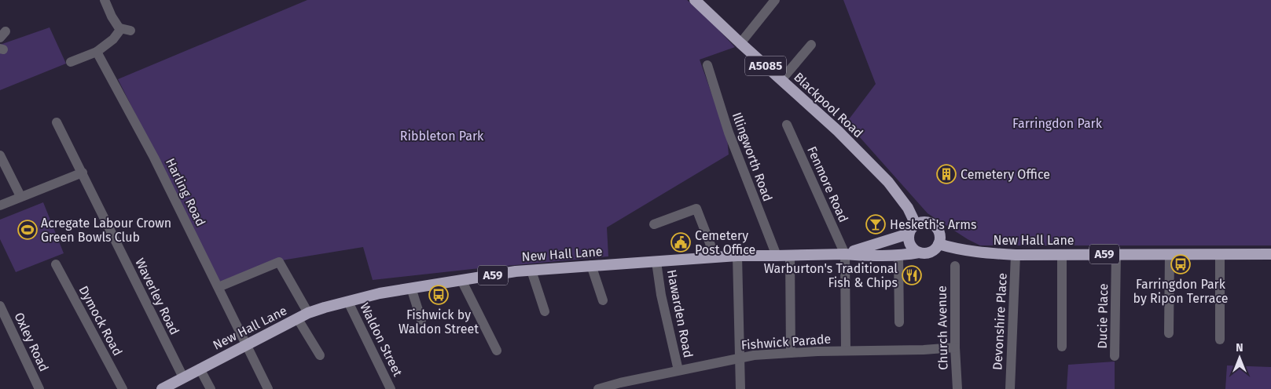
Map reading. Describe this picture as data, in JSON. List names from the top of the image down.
{
  "streets": {
    "highway": [
      "A5085",
      "Blackpool Road",
      "New Hall Lane",
      "A59"
    ],
    "street": [
      "Illingworth Road",
      "Fenmore Road",
      "Harling Road",
      "Waverley Road",
      "Hawarden Road",
      "Ducie Place",
      "Dymock Road",
      "Devonshire Place",
      "Church Avenue",
      "Waldon Street",
      "Oxley Road",
      "Fishwick Parade"
    ]
  },
  "crossings": [
    ["Blackpool Road", "New Hall Lane"],
    ["Blackpool Road", "A59"],
    ["Illingworth Road", "New Hall Lane"],
    ["Fenmore Road", "New Hall Lane"],
    ["Harling Road", "New Hall Lane"],
    ["New Hall Lane", "A59"],
    ["New Hall Lane", "Waverley Road"],
    ["New Hall Lane", "Hawarden Road"],
    ["New Hall Lane", "Ducie Place"],
    ["New Hall Lane", "Devonshire Place"],
    ["New Hall Lane", "Waldon Street"],
    ["Hawarden Road", "Fishwick Parade"],
    ["Church Avenue", "Fishwick Parade"]
  ],
  "parks": ["Farringdon Park", "Ribbleton Park"],
  "places": {
    "building": ["Cemetery Office"],
    "bar": ["Hesketh's Arms"],
    "sports": ["Acregate Labour Crown Green Bowls Club"],
    "public building": ["Cemetery Post Office"],
    "bus stop": ["Farringdon Park by Ripon Terrace", "Fishwick by Waldon Street"],
    "restaurant": ["Warburton's Traditional Fish & Chips"]
  },
  "north": "top"
}
